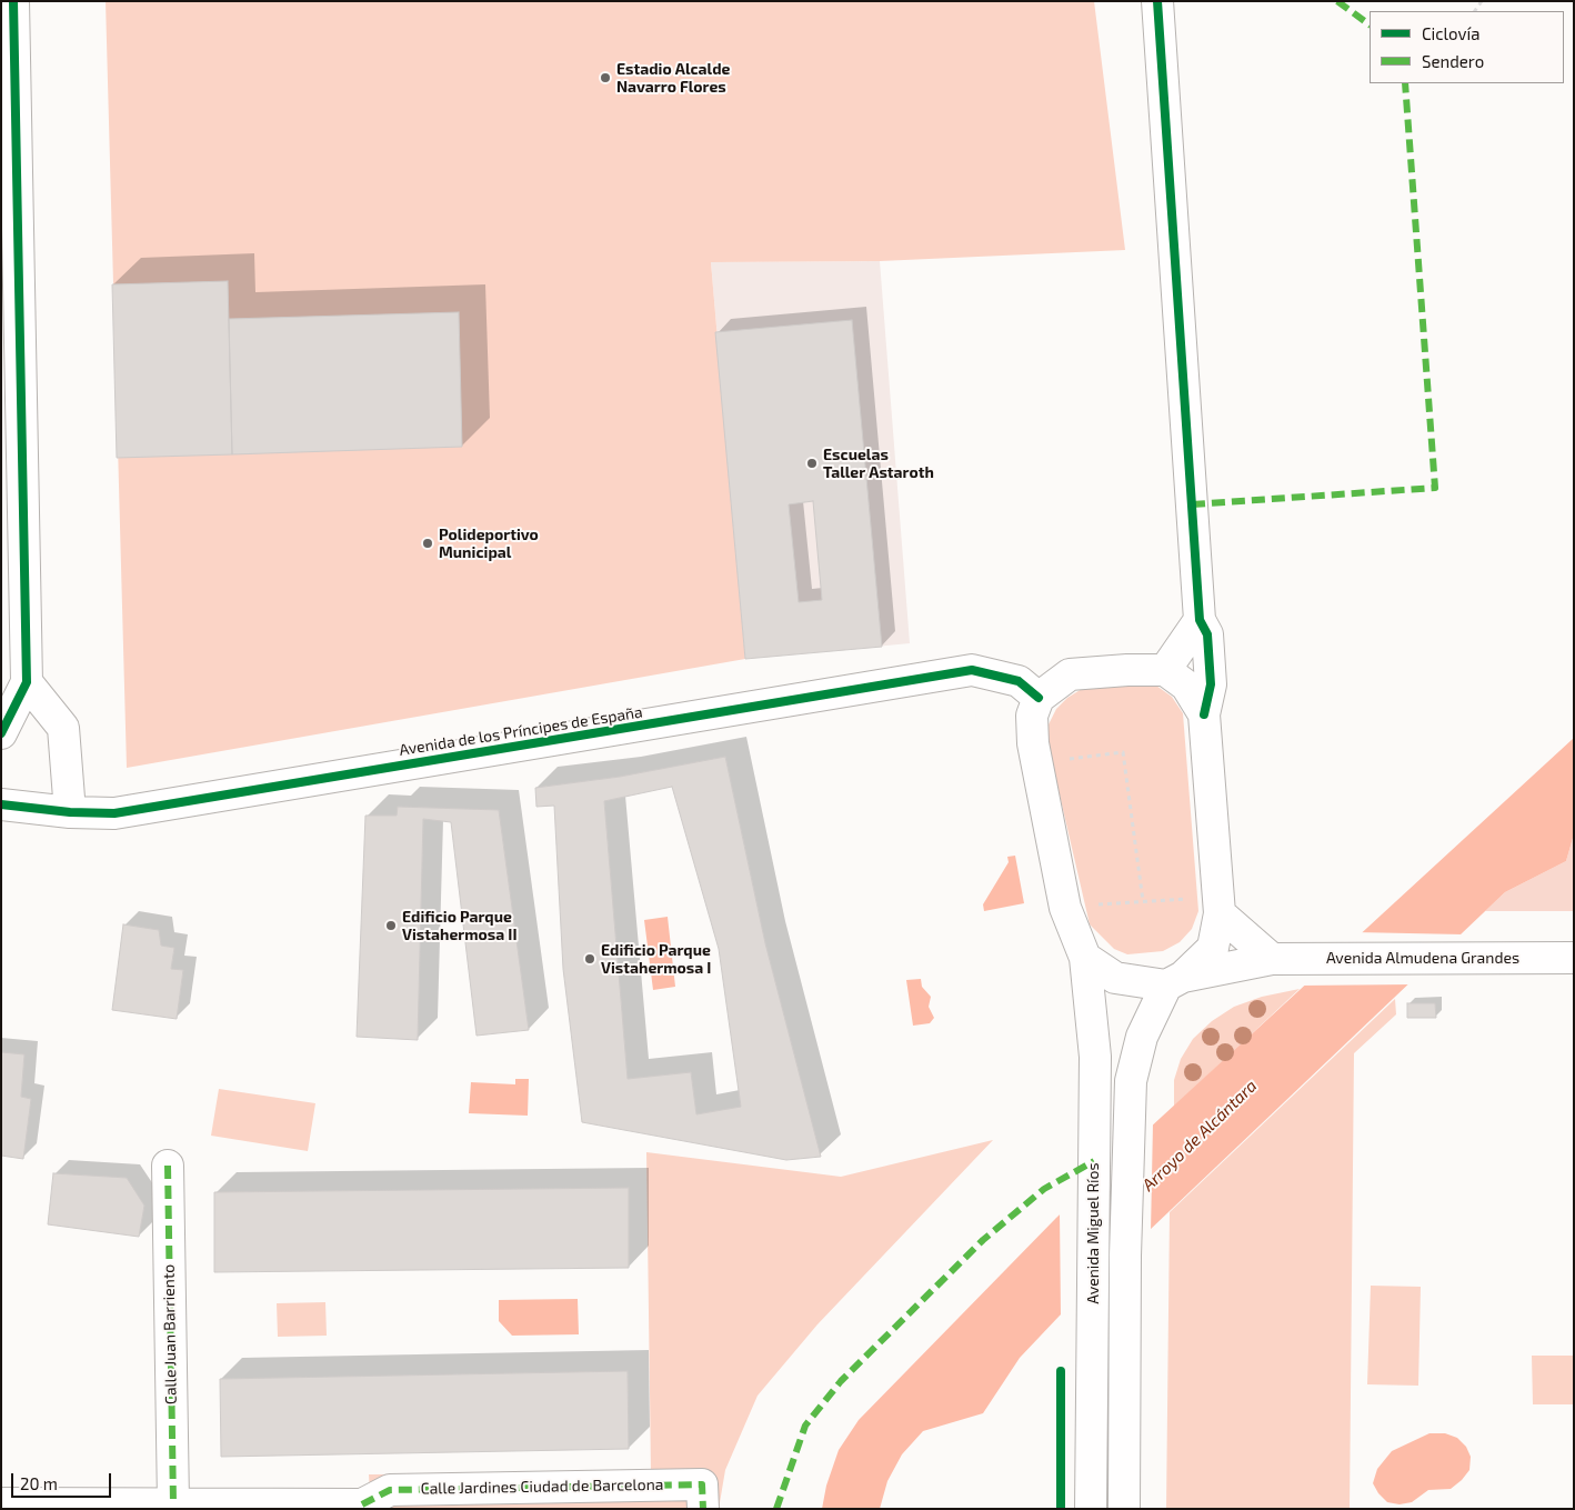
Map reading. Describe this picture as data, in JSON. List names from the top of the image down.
{
  "streets": {
    "street": [
      "Avenida de los Príncipes de España",
      "Avenida Almudena Grandes",
      "Avenida Miguel Ríos",
      "Calle Juan Barriento",
      "Calle Jardines Ciudad de Barcelona"
    ]
  },
  "crossings": [
    ["Avenida de los Príncipes de España", "Avenida Miguel Ríos"],
    ["Avenida Almudena Grandes", "Avenida Miguel Ríos"]
  ],
  "water": ["Arroyo de Alcántara"],
  "places": [
    "Estadio Alcalde Navarro Flores",
    "Escuelas Taller Astaroth",
    "Polideportivo Municipal",
    "Edificio Parque Vistahermosa II",
    "Edificio Parque Vistahermosa I"
  ],
  "legend": ["Ciclovía", "Sendero"],
  "scale_bar": "20 m"
}
